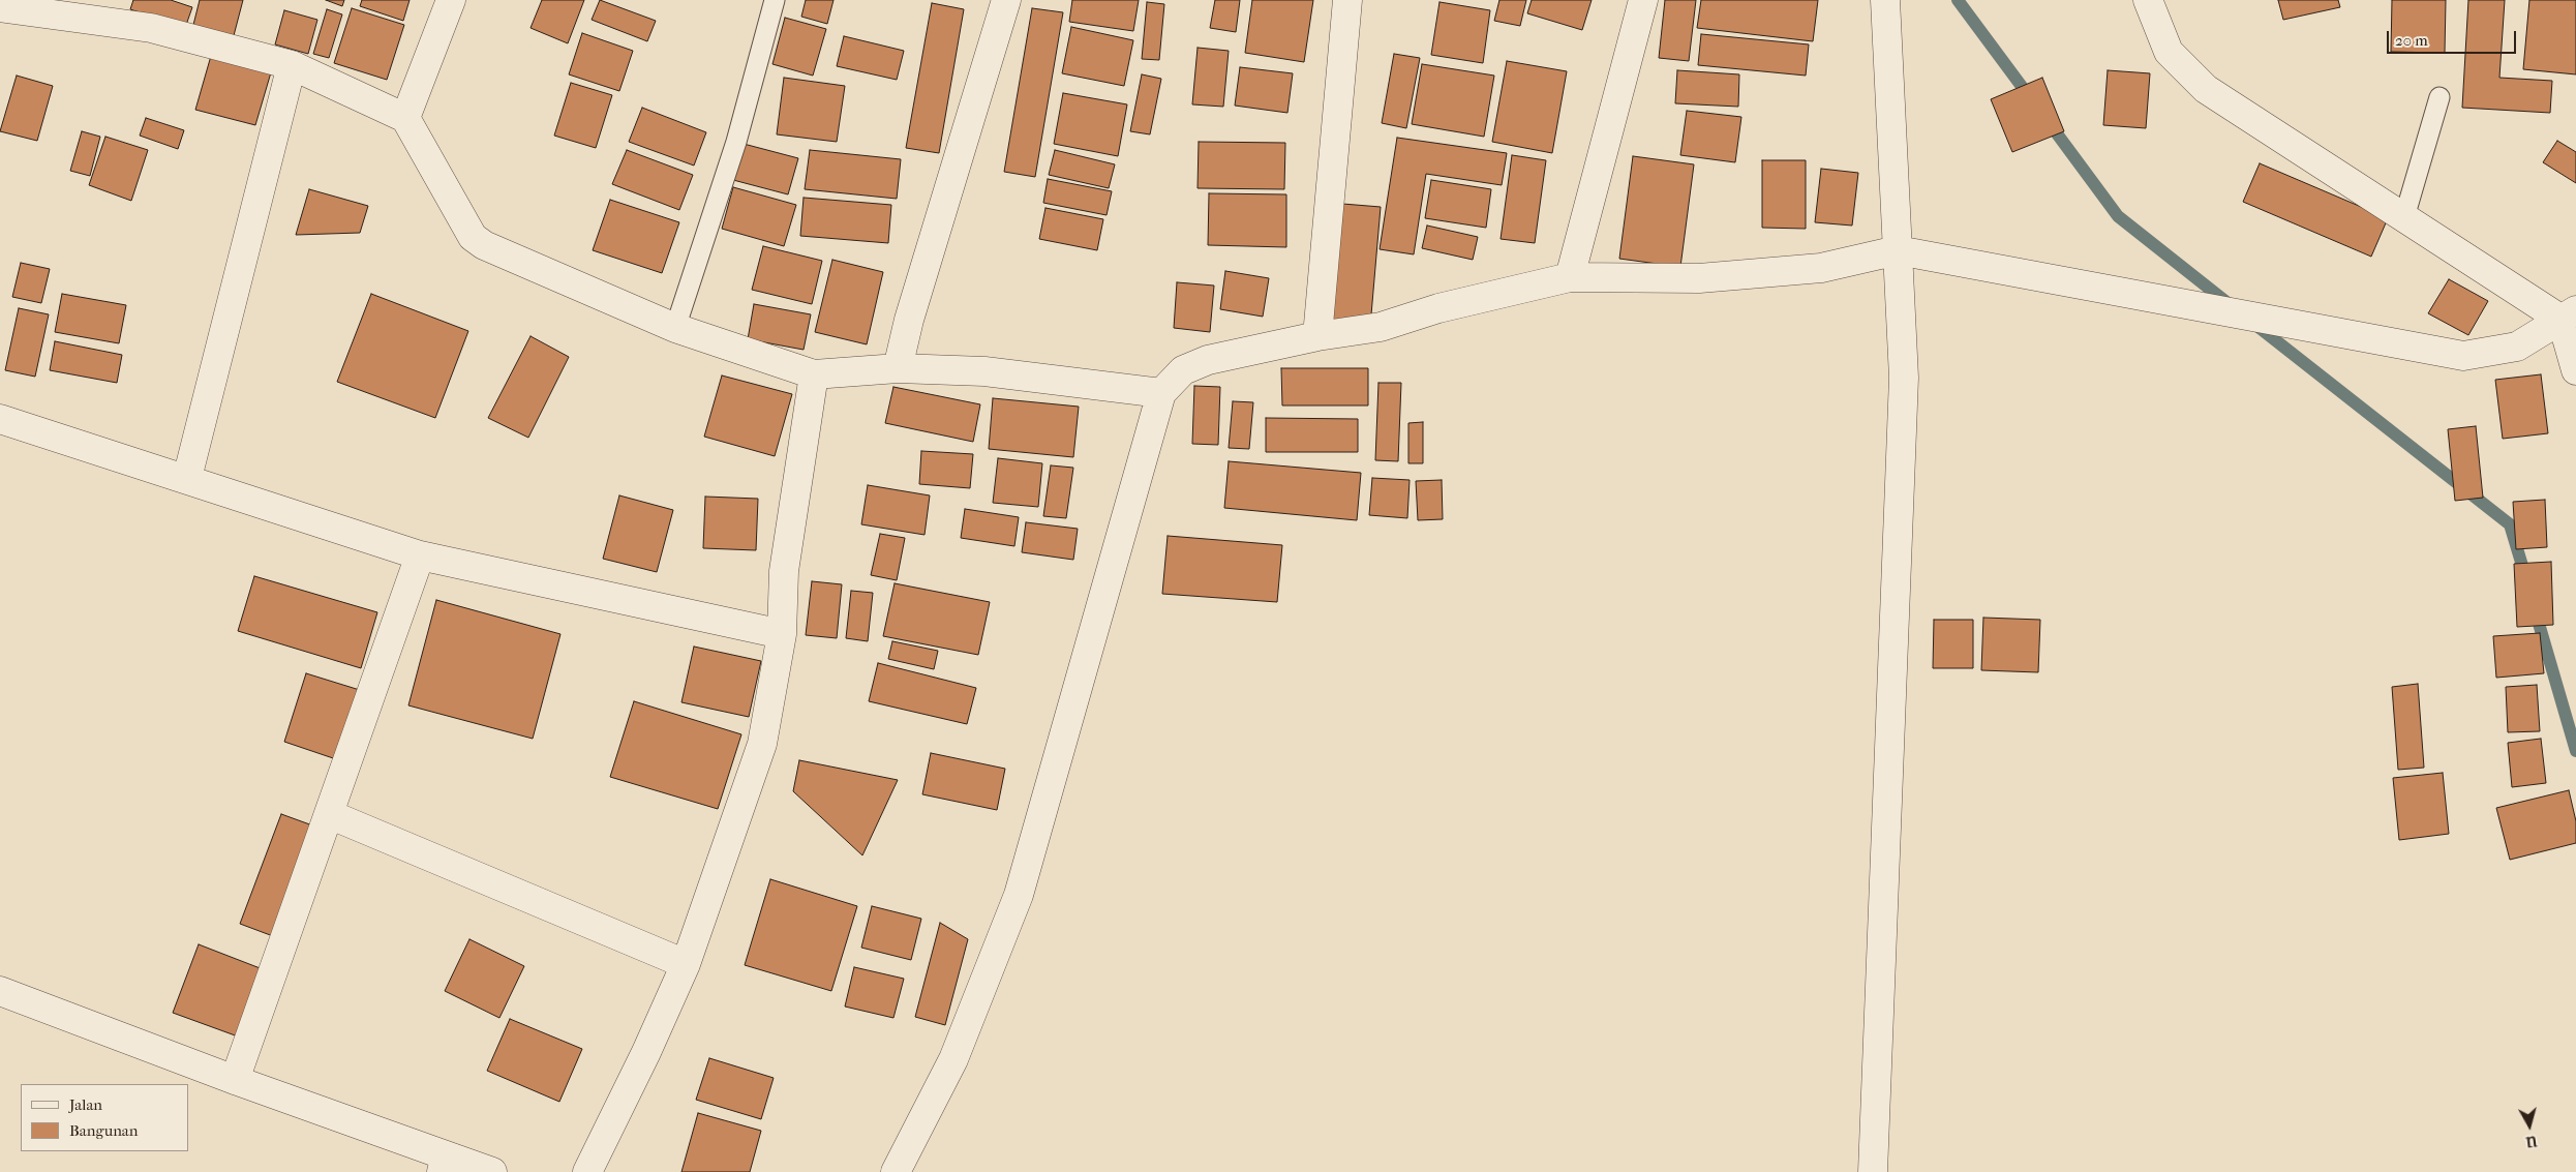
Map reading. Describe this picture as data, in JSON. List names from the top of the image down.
{
  "legend": ["Jalan", "Bangunan"],
  "scale_bar": "20 m",
  "north": "bottom"
}
